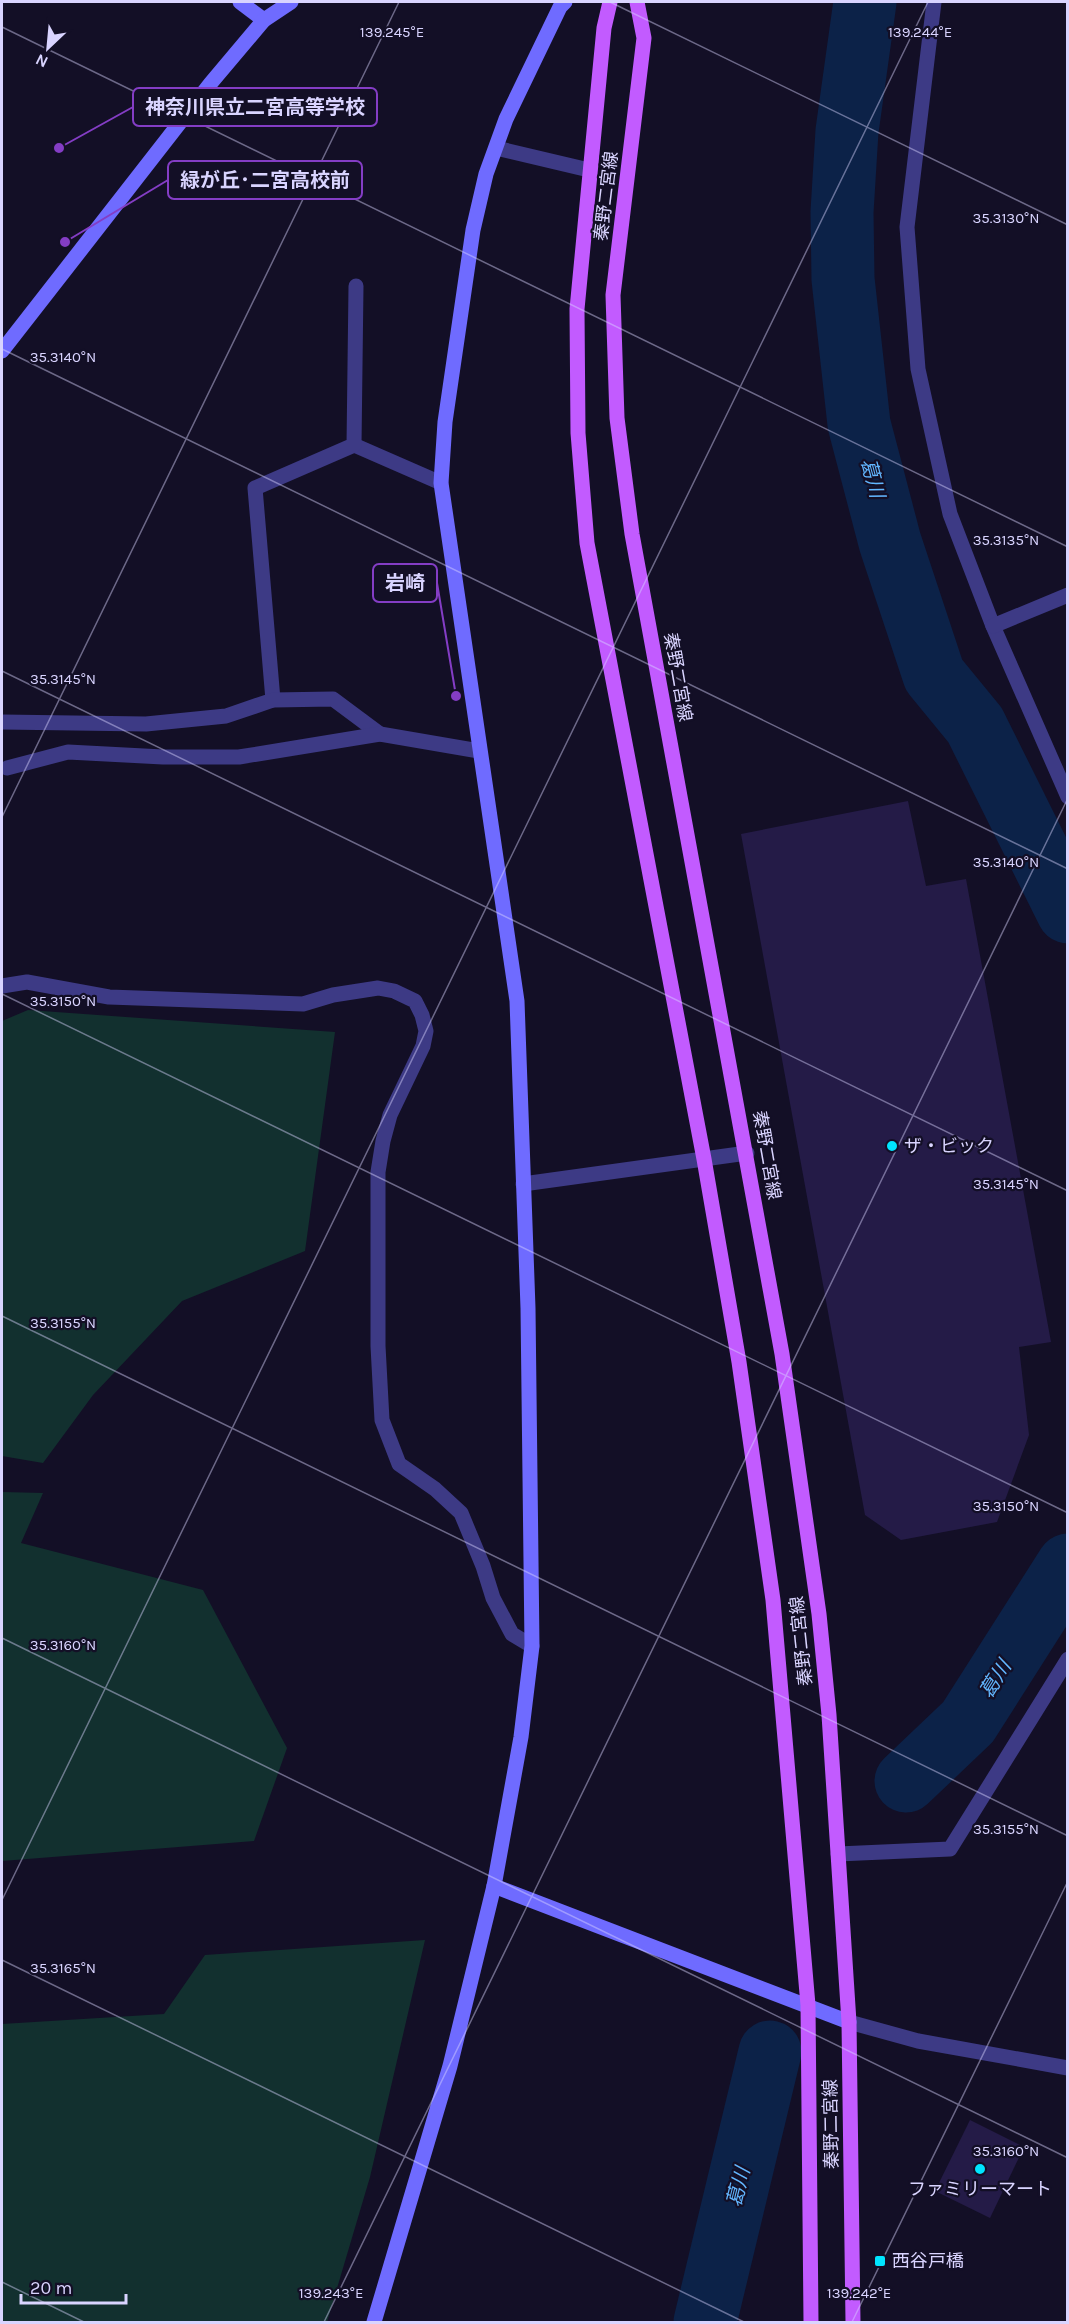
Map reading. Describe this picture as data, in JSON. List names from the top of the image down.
{
  "streets": {
    "main road": ["秦野二宮線"]
  },
  "water": ["葛川"],
  "places": {
    "other": [
      "神奈川県立二宮高等学校",
      "緑が丘･二宮高校前",
      "岩崎",
      "ザ・ビック",
      "ファミリーマート"
    ],
    "transit": ["西谷戸橋"]
  },
  "scale_bar": "20 m",
  "north": "bottom left",
  "coordinates": [
    "139.245°E",
    "139.244°E",
    "35.3130°N",
    "35.3140°N",
    "35.3135°N",
    "35.3145°N",
    "35.3150°N",
    "35.3155°N",
    "35.3160°N",
    "35.3165°N",
    "139.243°E",
    "139.242°E"
  ]
}
